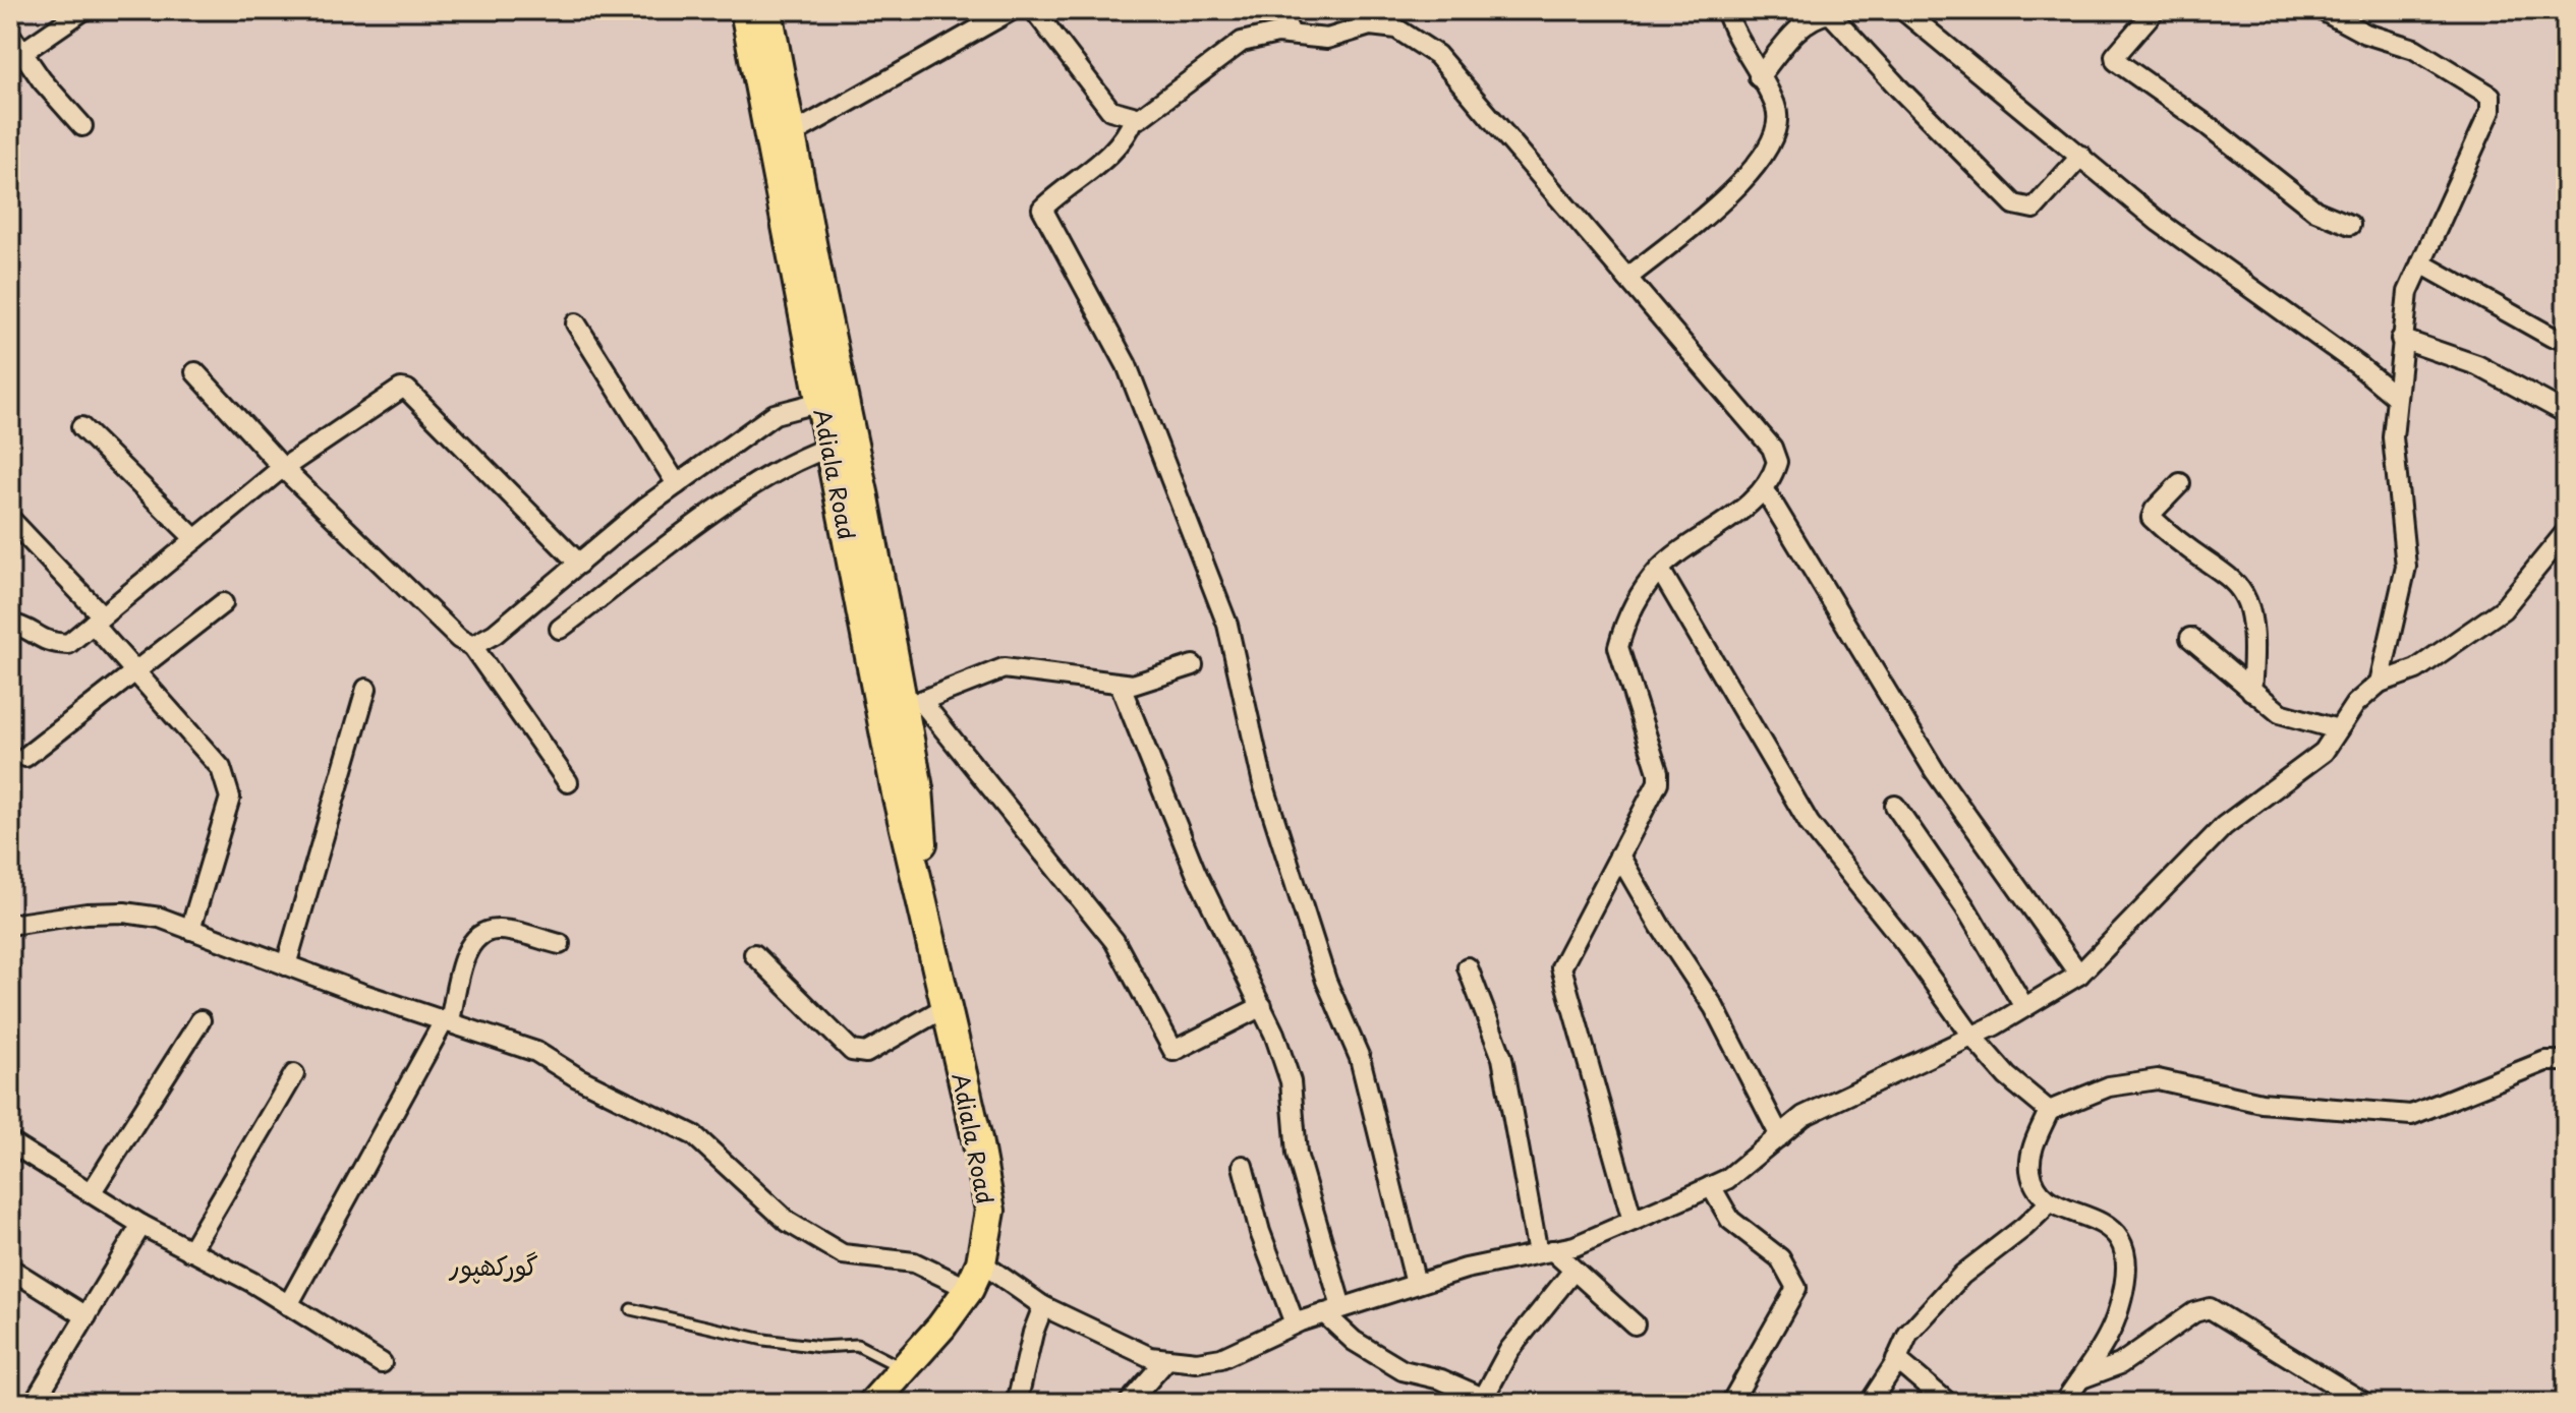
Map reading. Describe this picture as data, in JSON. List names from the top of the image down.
{
  "streets": {
    "main road": ["Adiala Road"]
  },
  "districts": ["گورکھپور"]
}
